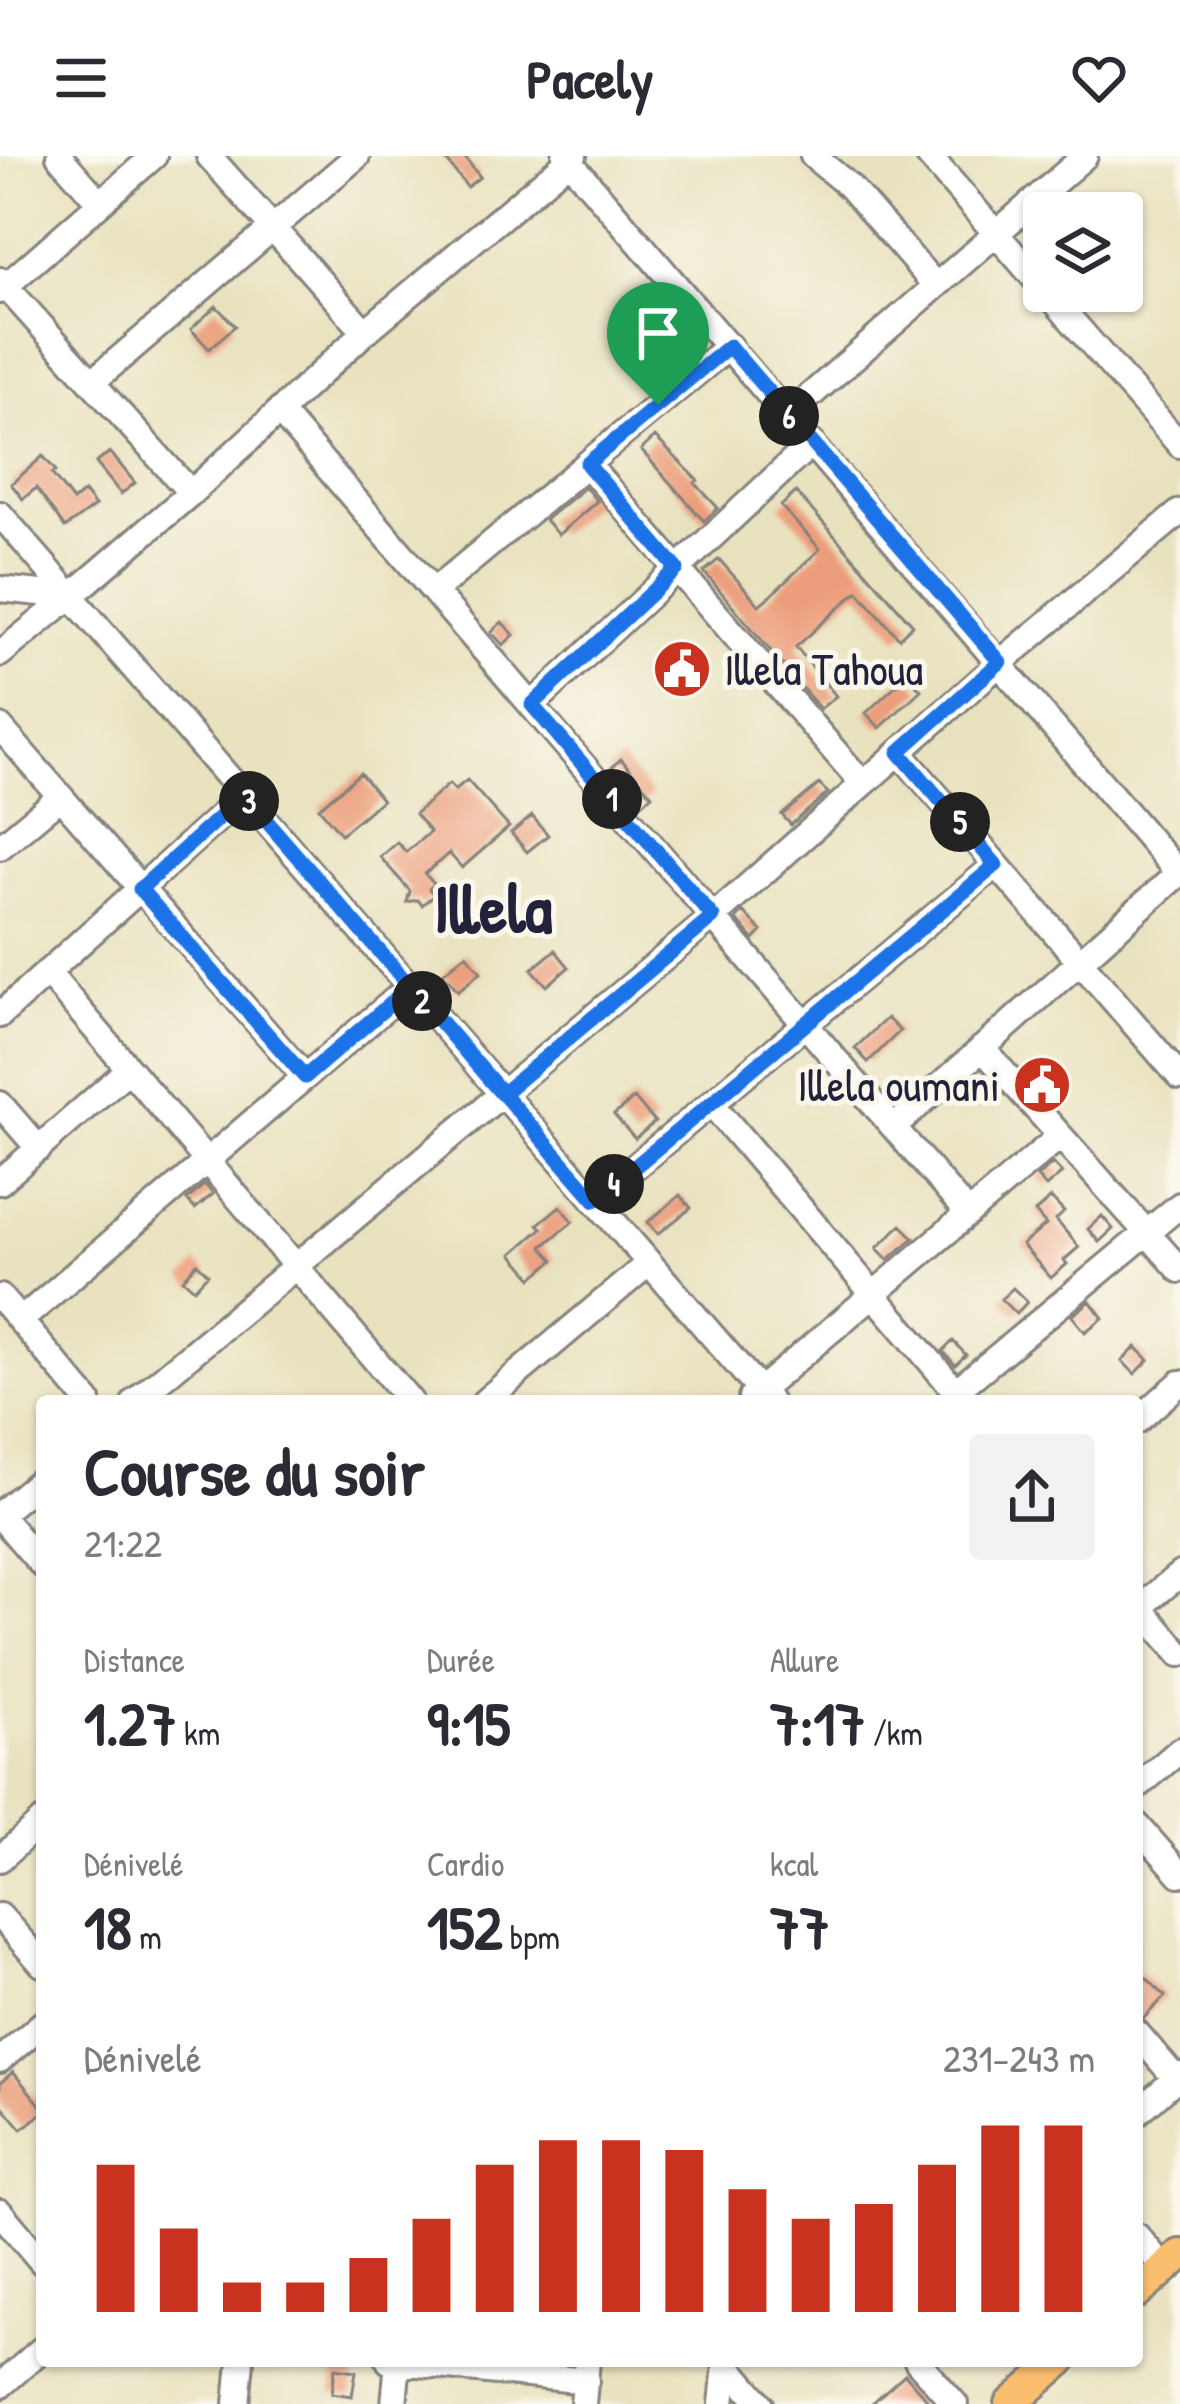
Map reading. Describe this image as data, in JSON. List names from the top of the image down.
{
  "districts": ["Illela"],
  "places": {
    "public building": ["Illela Tahoua", "Illela oumani"]
  },
  "page": {
    "header": "Pacely",
    "pins": [
      "6",
      "1",
      "3",
      "5",
      "2",
      "4"
    ],
    "heading": ["Course du soir", "21:22"],
    "stats": [
      ["Distance", "1.27 km"],
      ["Durée", "9:15"],
      ["Allure", "7:17 /km"],
      ["Dénivelé", "18 m"],
      ["Cardio", "152 bpm"],
      ["kcal", "77"]
    ],
    "chart": ["Dénivelé", "231–243 m"]
  }
}
